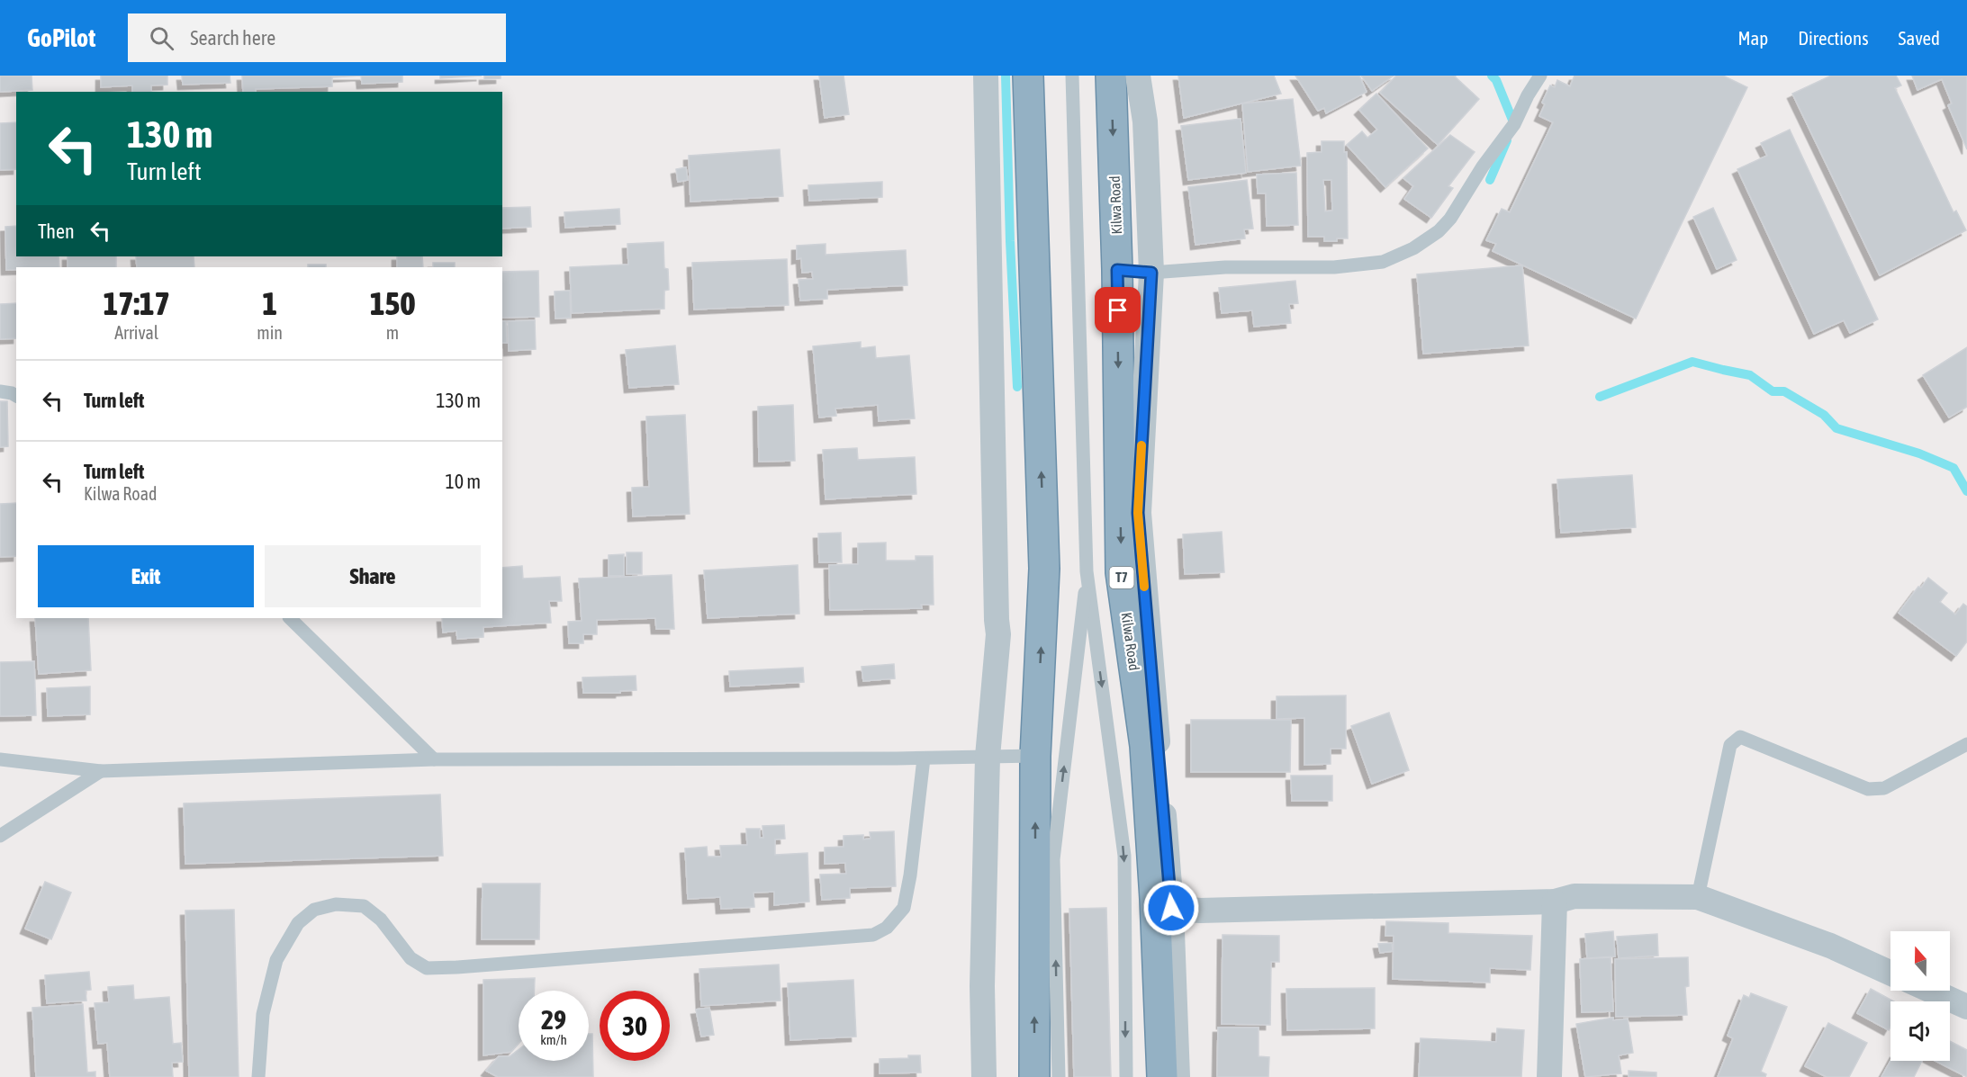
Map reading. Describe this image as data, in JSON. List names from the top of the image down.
{
  "streets": {
    "highway": ["Kilwa Road", "T7"]
  },
  "north": "top",
  "page": {
    "header": "GoPilot",
    "search": "Search here",
    "nav": ["Map", "Directions", "Saved"],
    "turn": ["130 m", "Turn left"],
    "then": "Then",
    "eta": [
      "17:17",
      "Arrival",
      "1",
      "min",
      "150",
      "m"
    ],
    "list": [
      {
        "name": "Turn left",
        "value": "130 m"
      },
      {
        "name": "Turn left",
        "note": "Kilwa Road",
        "value": "10 m"
      }
    ],
    "buttons": ["Exit", "Share"],
    "speed": "29 km/h",
    "limit": "30"
  }
}
